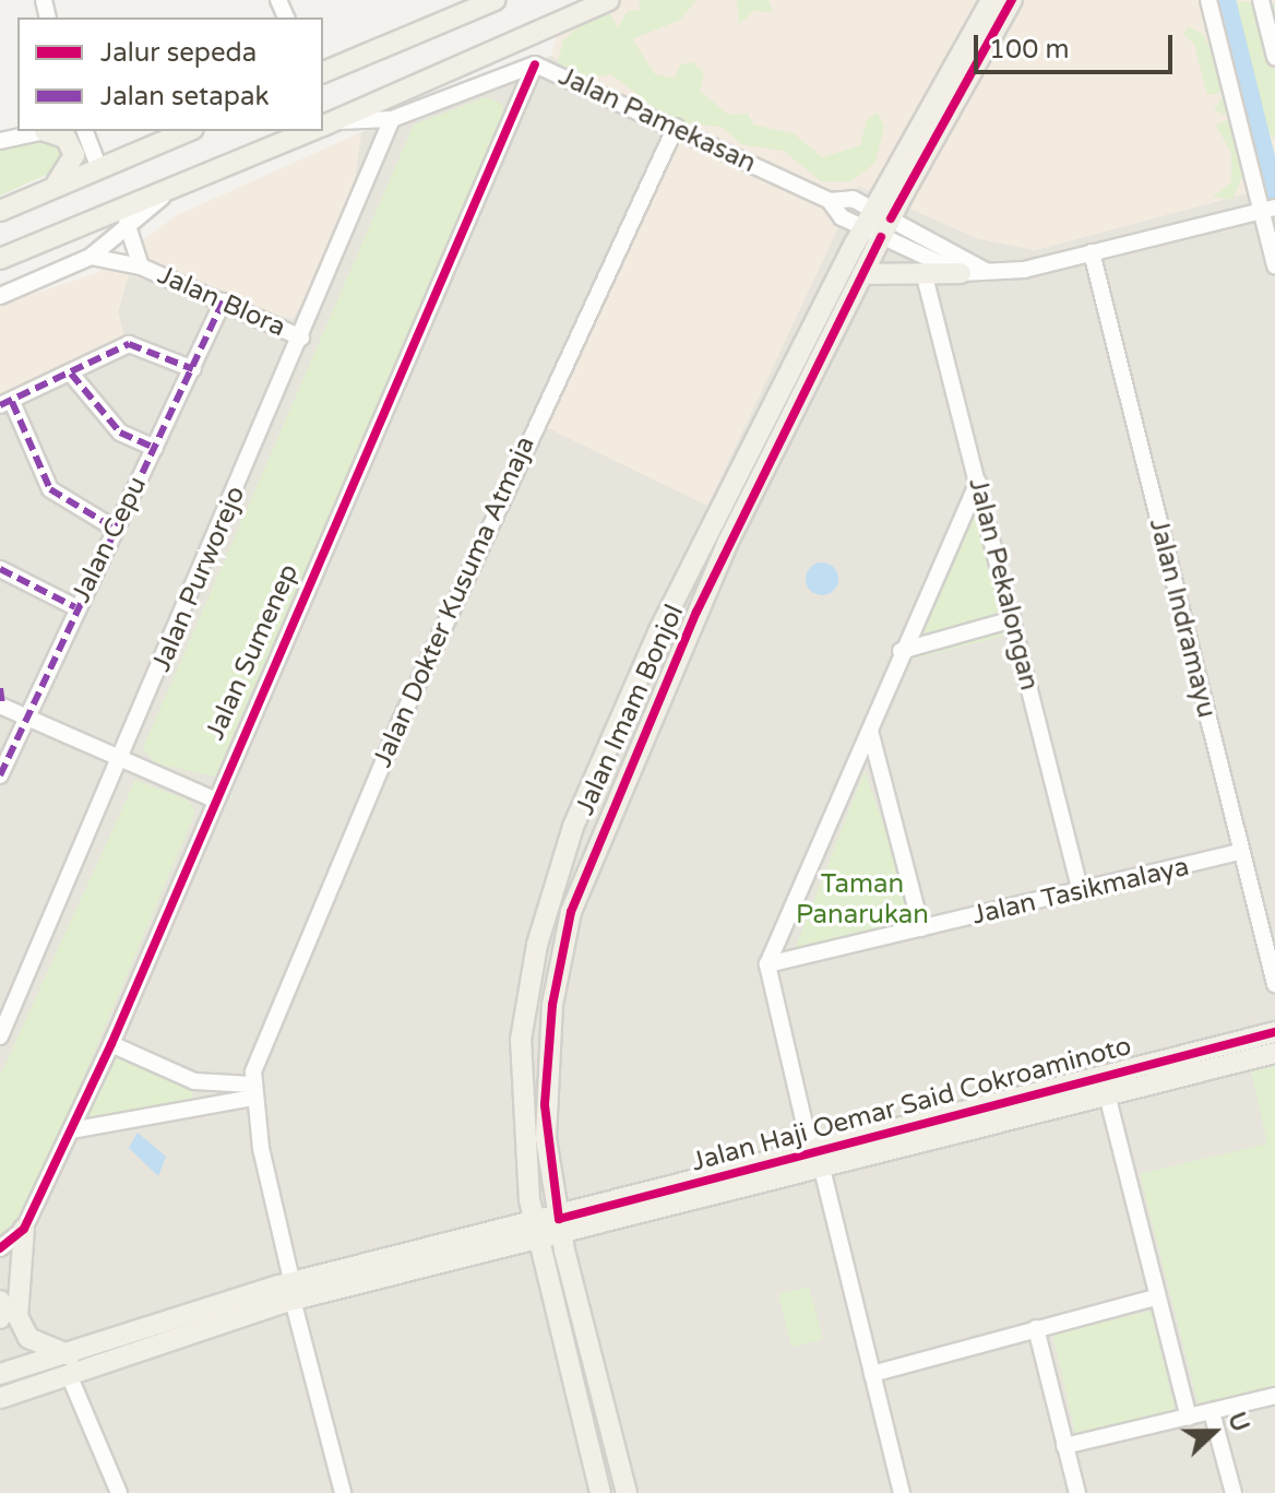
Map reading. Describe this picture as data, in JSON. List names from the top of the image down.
{
  "streets": {
    "main road": ["Jalan Imam Bonjol", "Jalan Haji Oemar Said Cokroaminoto"],
    "street": [
      "Jalan Pamekasan",
      "Jalan Blora",
      "Jalan Cepu",
      "Jalan Purworejo",
      "Jalan Pekalongan",
      "Jalan Dokter Kusuma Atmaja",
      "Jalan Indramayu",
      "Jalan Sumenep",
      "Jalan Tasikmalaya"
    ]
  },
  "crossings": [
    ["Jalan Pamekasan", "Jalan Purworejo"],
    ["Jalan Pamekasan", "Jalan Dokter Kusuma Atmaja"],
    ["Jalan Pamekasan", "Jalan Sumenep"],
    ["Jalan Pamekasan", "Jalan Imam Bonjol"],
    ["Jalan Blora", "Jalan Cepu"],
    ["Jalan Blora", "Jalan Purworejo"],
    ["Jalan Pekalongan", "Jalan Tasikmalaya"],
    ["Jalan Indramayu", "Jalan Tasikmalaya"],
    ["Jalan Imam Bonjol", "Jalan Haji Oemar Said Cokroaminoto"]
  ],
  "parks": ["Taman Panarukan"],
  "legend": ["Jalur sepeda", "Jalan setapak"],
  "scale_bar": "100 m",
  "north": "right"
}
